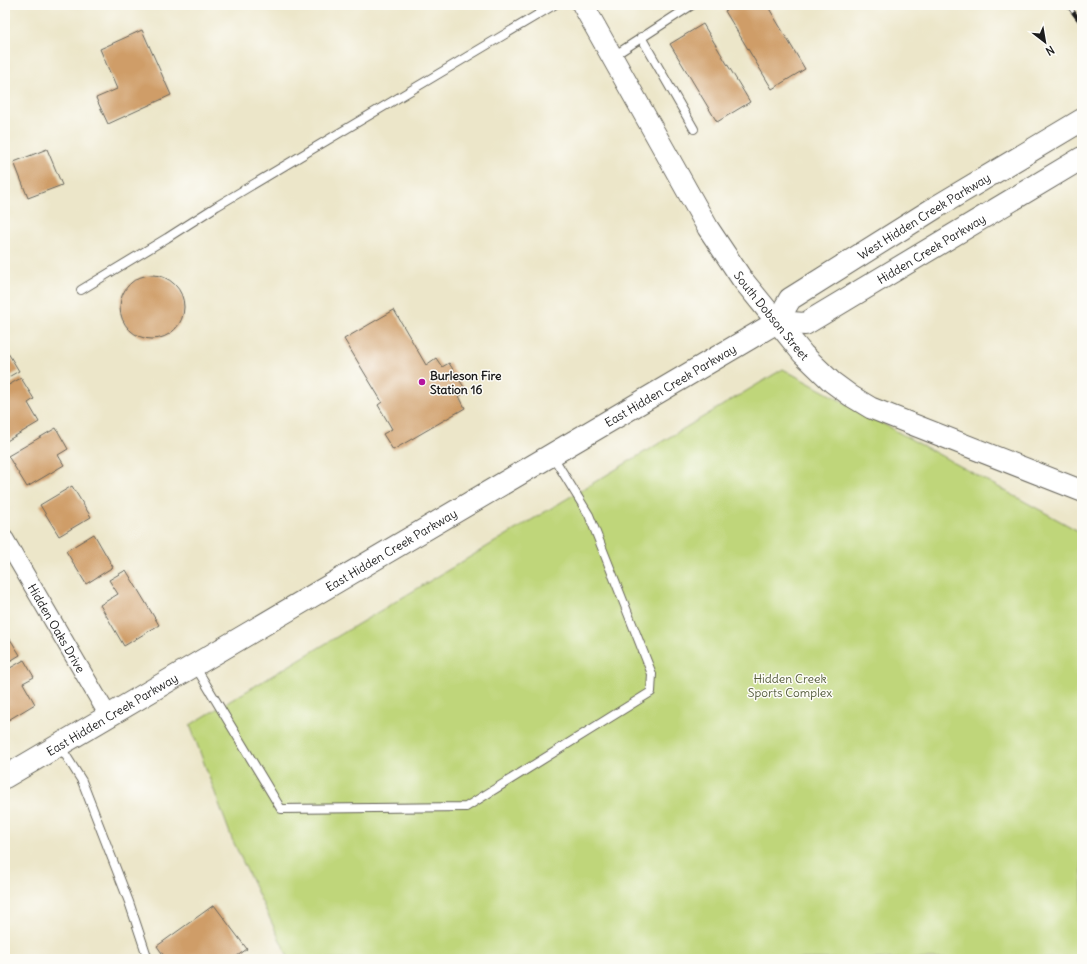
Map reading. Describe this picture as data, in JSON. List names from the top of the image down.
{
  "streets": {
    "main road": ["West Hidden Creek Parkway", "Hidden Creek Parkway", "East Hidden Creek Parkway"],
    "street": ["South Dobson Street", "Hidden Oaks Drive"]
  },
  "crossings": [
    ["West Hidden Creek Parkway", "Hidden Creek Parkway"],
    ["West Hidden Creek Parkway", "South Dobson Street"],
    ["West Hidden Creek Parkway", "East Hidden Creek Parkway"],
    ["Hidden Creek Parkway", "South Dobson Street"],
    ["Hidden Creek Parkway", "East Hidden Creek Parkway"],
    ["South Dobson Street", "East Hidden Creek Parkway"],
    ["East Hidden Creek Parkway", "Hidden Oaks Drive"]
  ],
  "parks": ["Hidden Creek Sports Complex"],
  "places": ["Burleson Fire Station 16"],
  "north": "bottom right"
}
